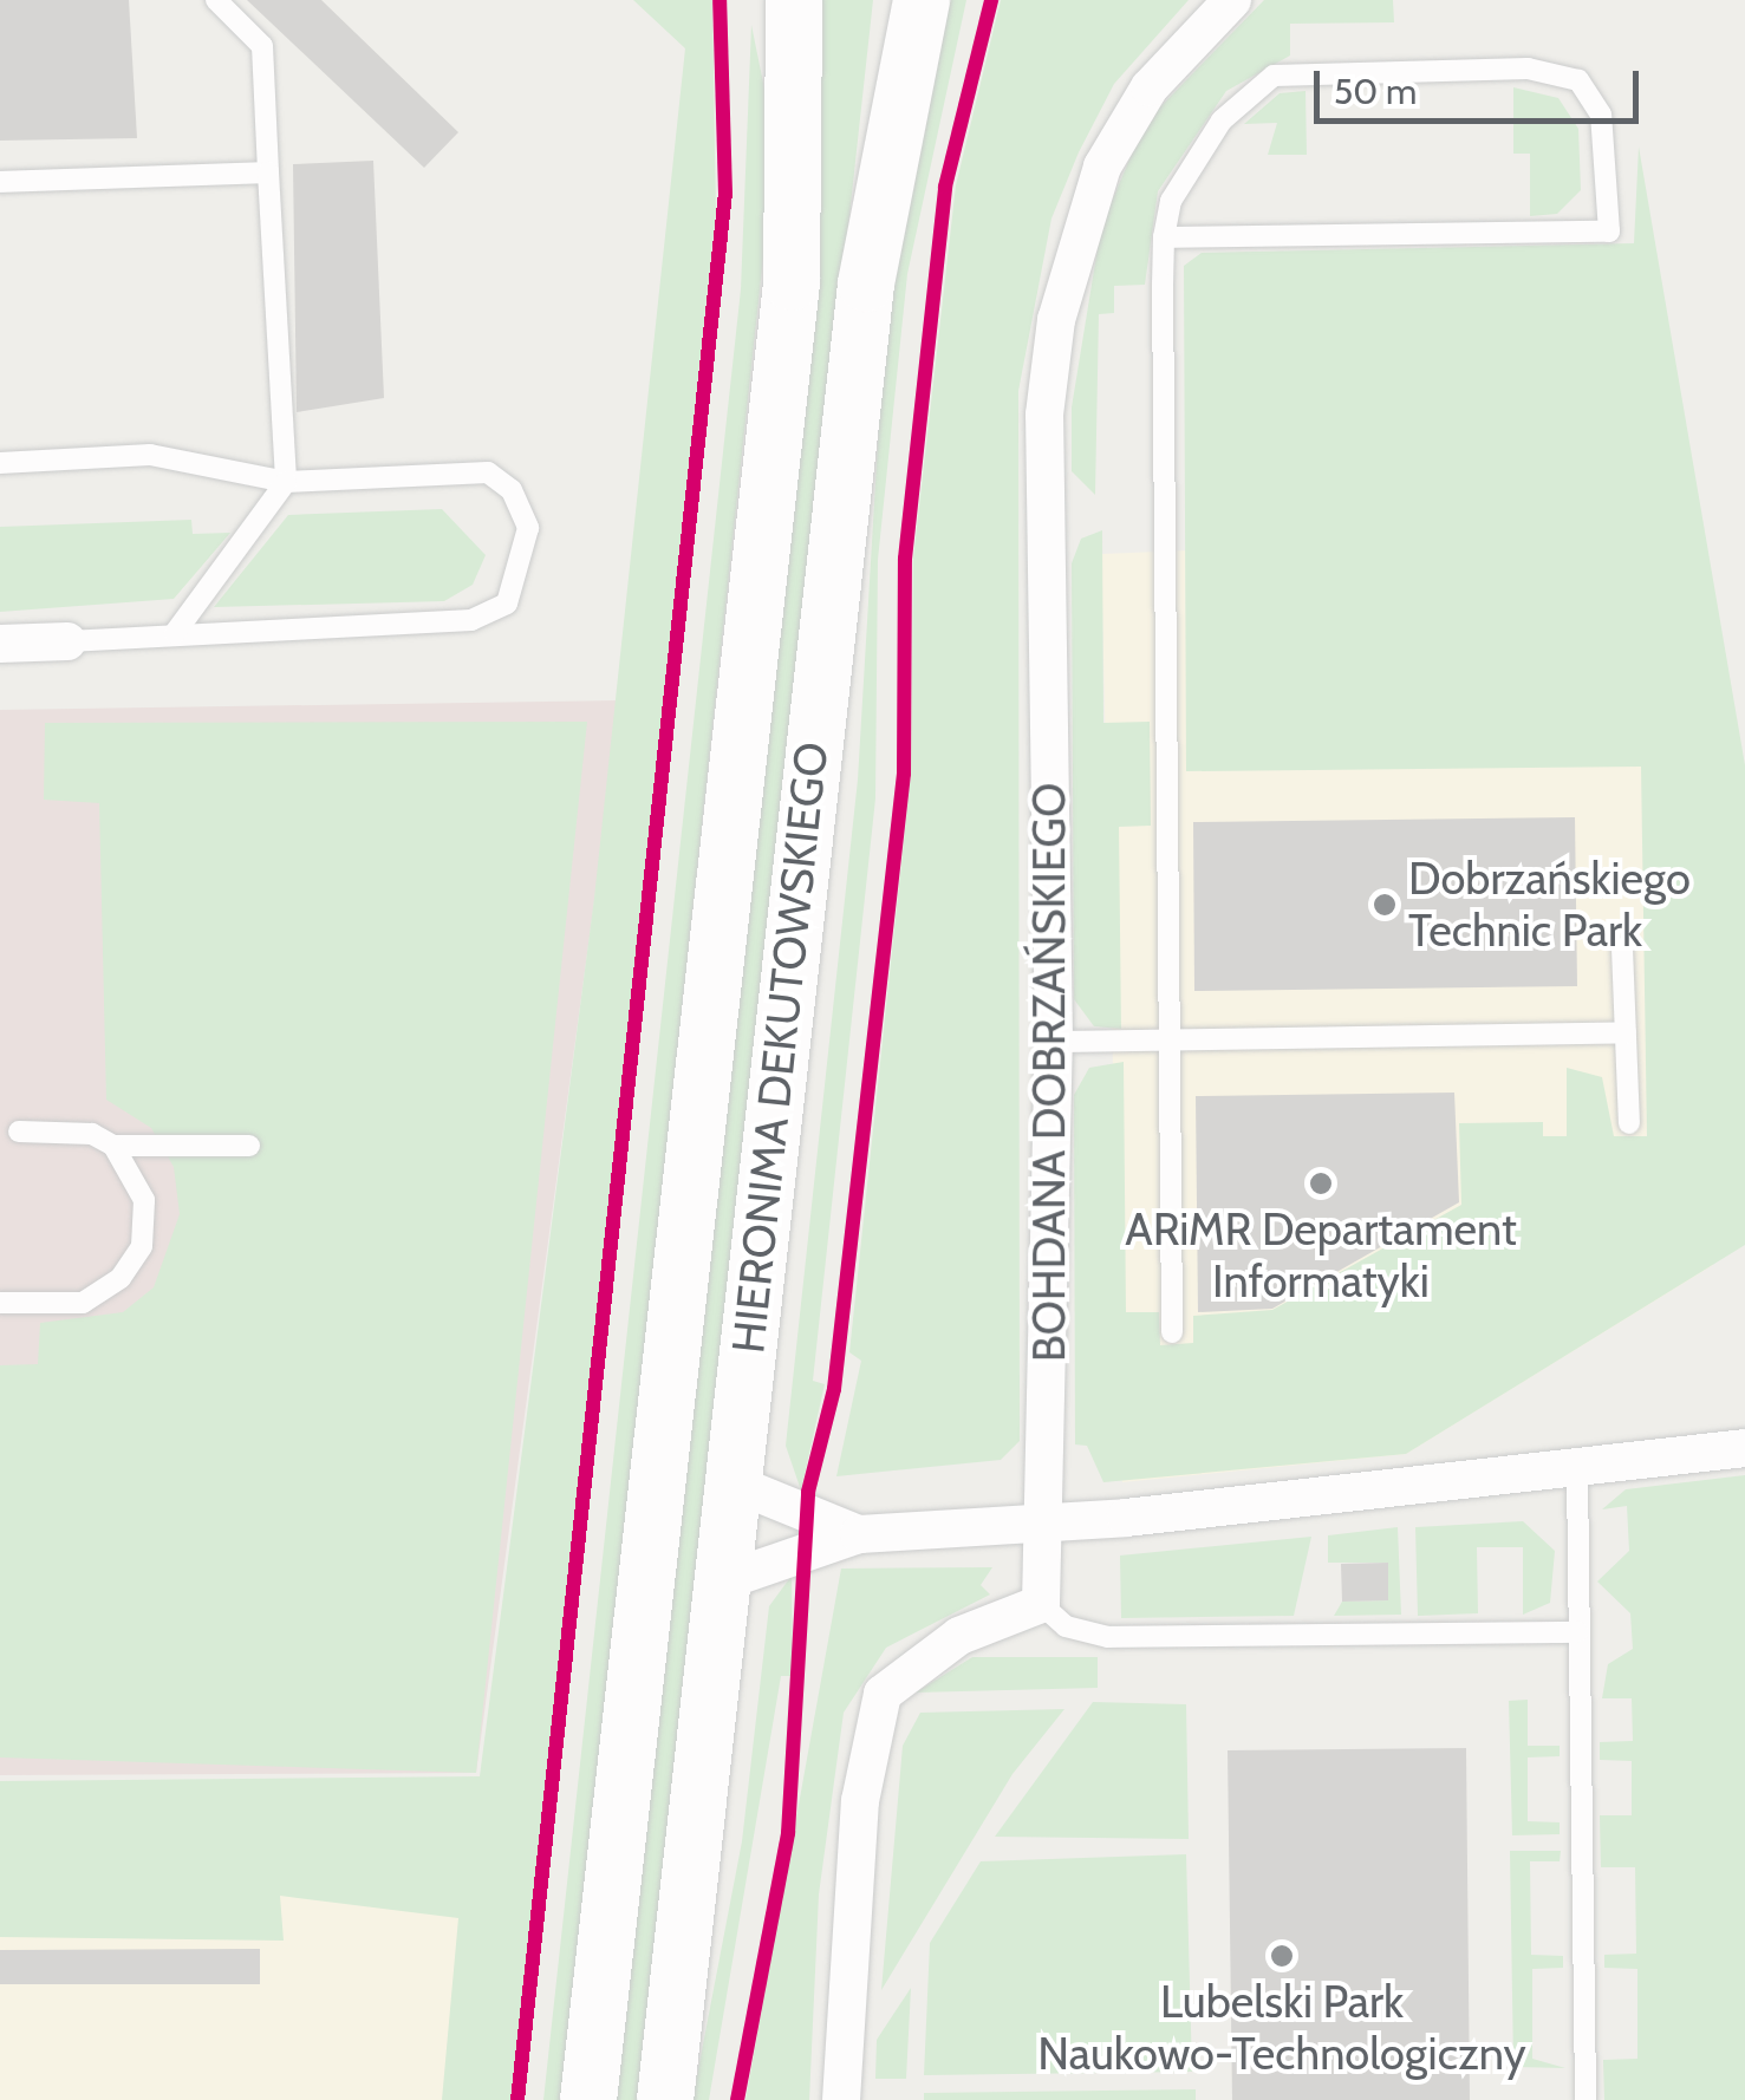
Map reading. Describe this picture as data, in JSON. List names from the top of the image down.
{
  "streets": {
    "street": ["HIERONIMA DEKUTOWSKIEGO", "BOHDANA DOBRZAŃSKIEGO"]
  },
  "places": ["Dobrzańskiego Technic Park", "ARiMR Departament Informatyki", "Lubelski Park Naukowo-Technologiczny"],
  "scale_bar": "50 m"
}
